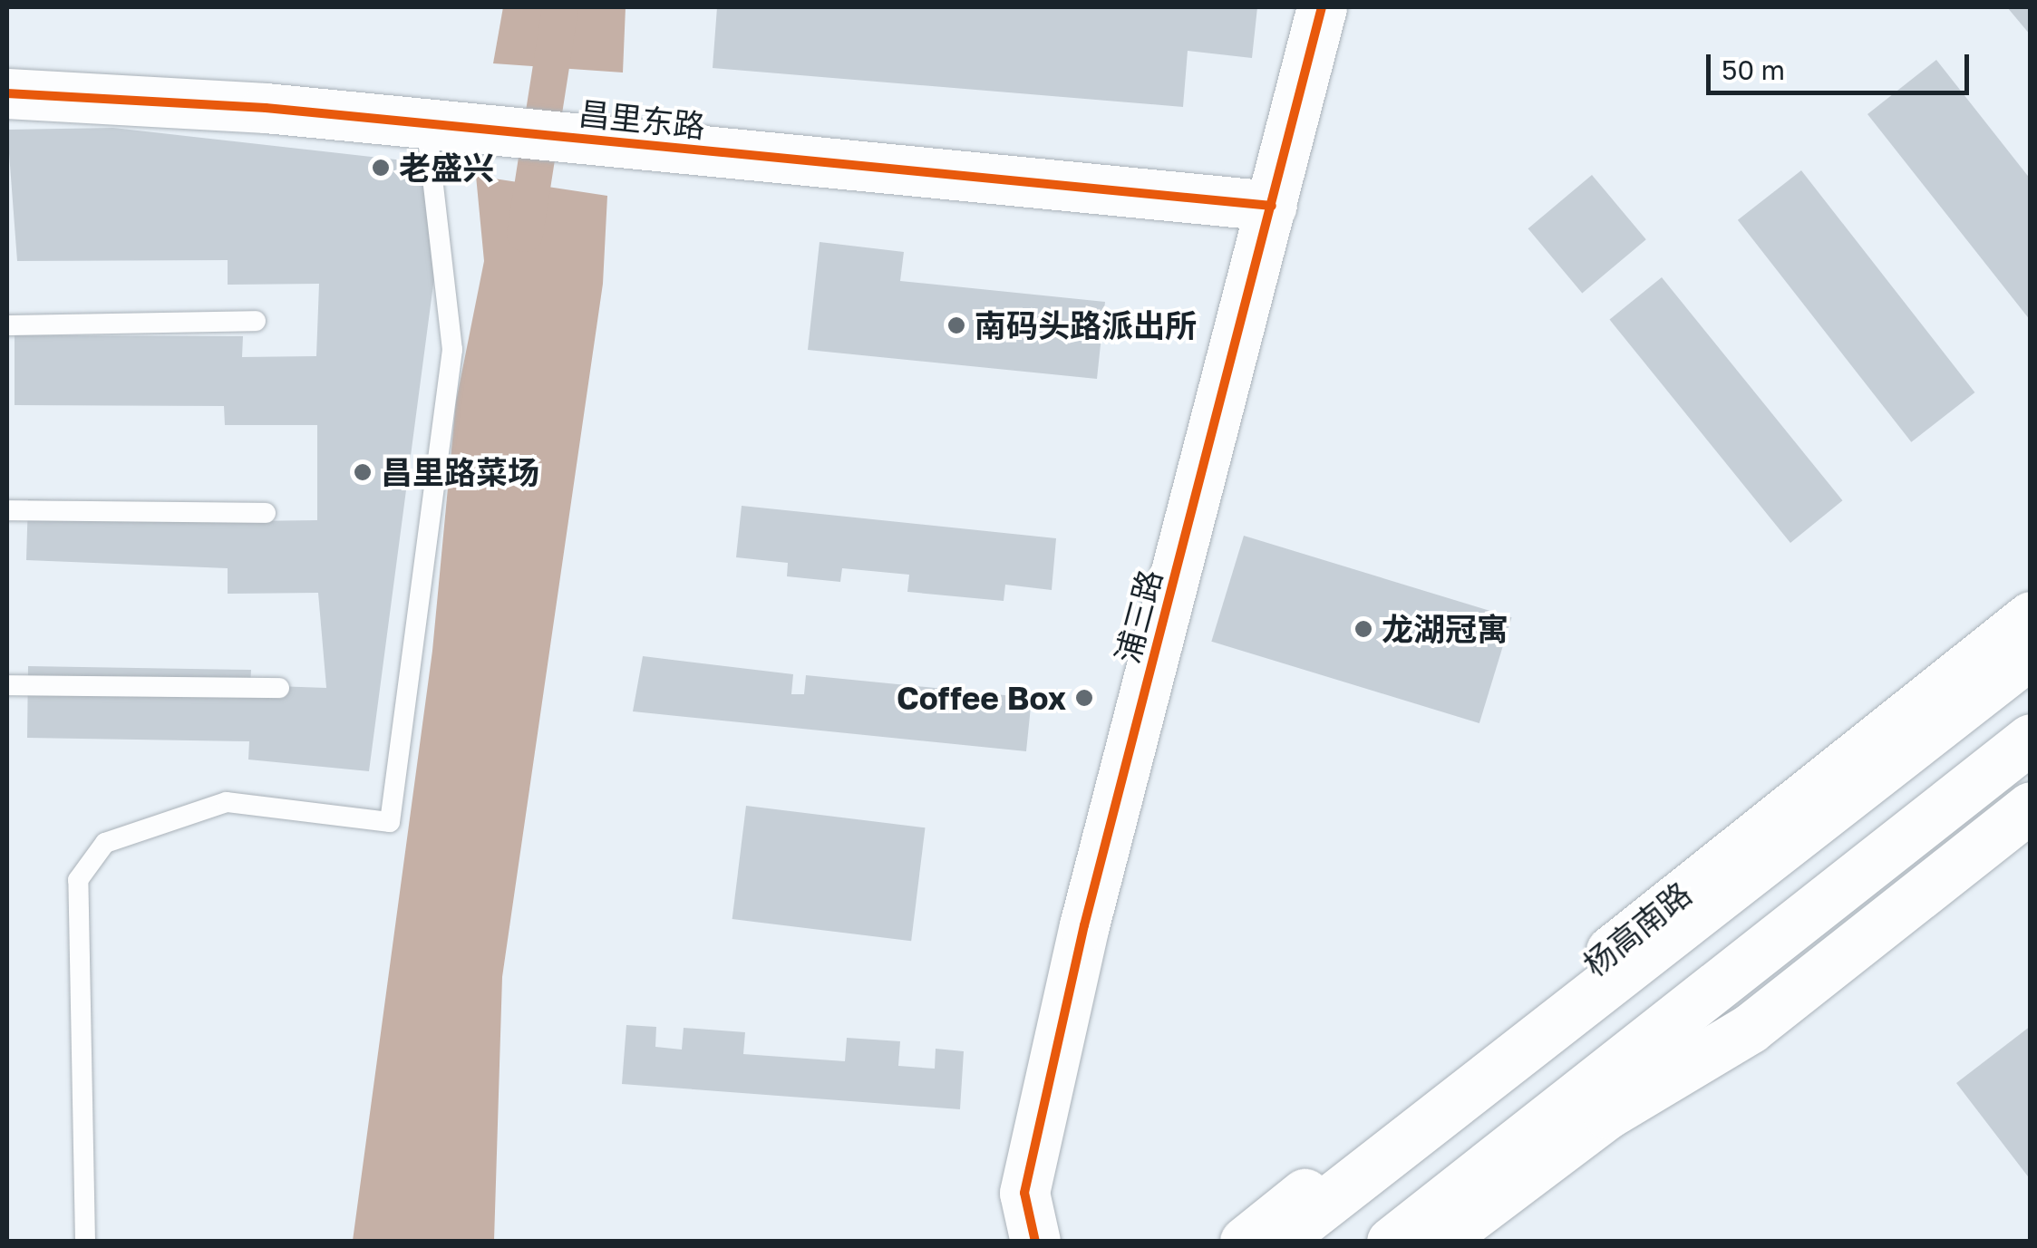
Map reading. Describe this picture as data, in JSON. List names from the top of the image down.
{
  "streets": {
    "main road": ["昌里东路", "浦三路", "杨高南路"]
  },
  "crossings": [
    ["昌里东路", "浦三路"]
  ],
  "places": [
    "老盛兴",
    "南码头路派出所",
    "昌里路菜场",
    "龙湖冠寓",
    "Coffee Box"
  ],
  "scale_bar": "50 m"
}
